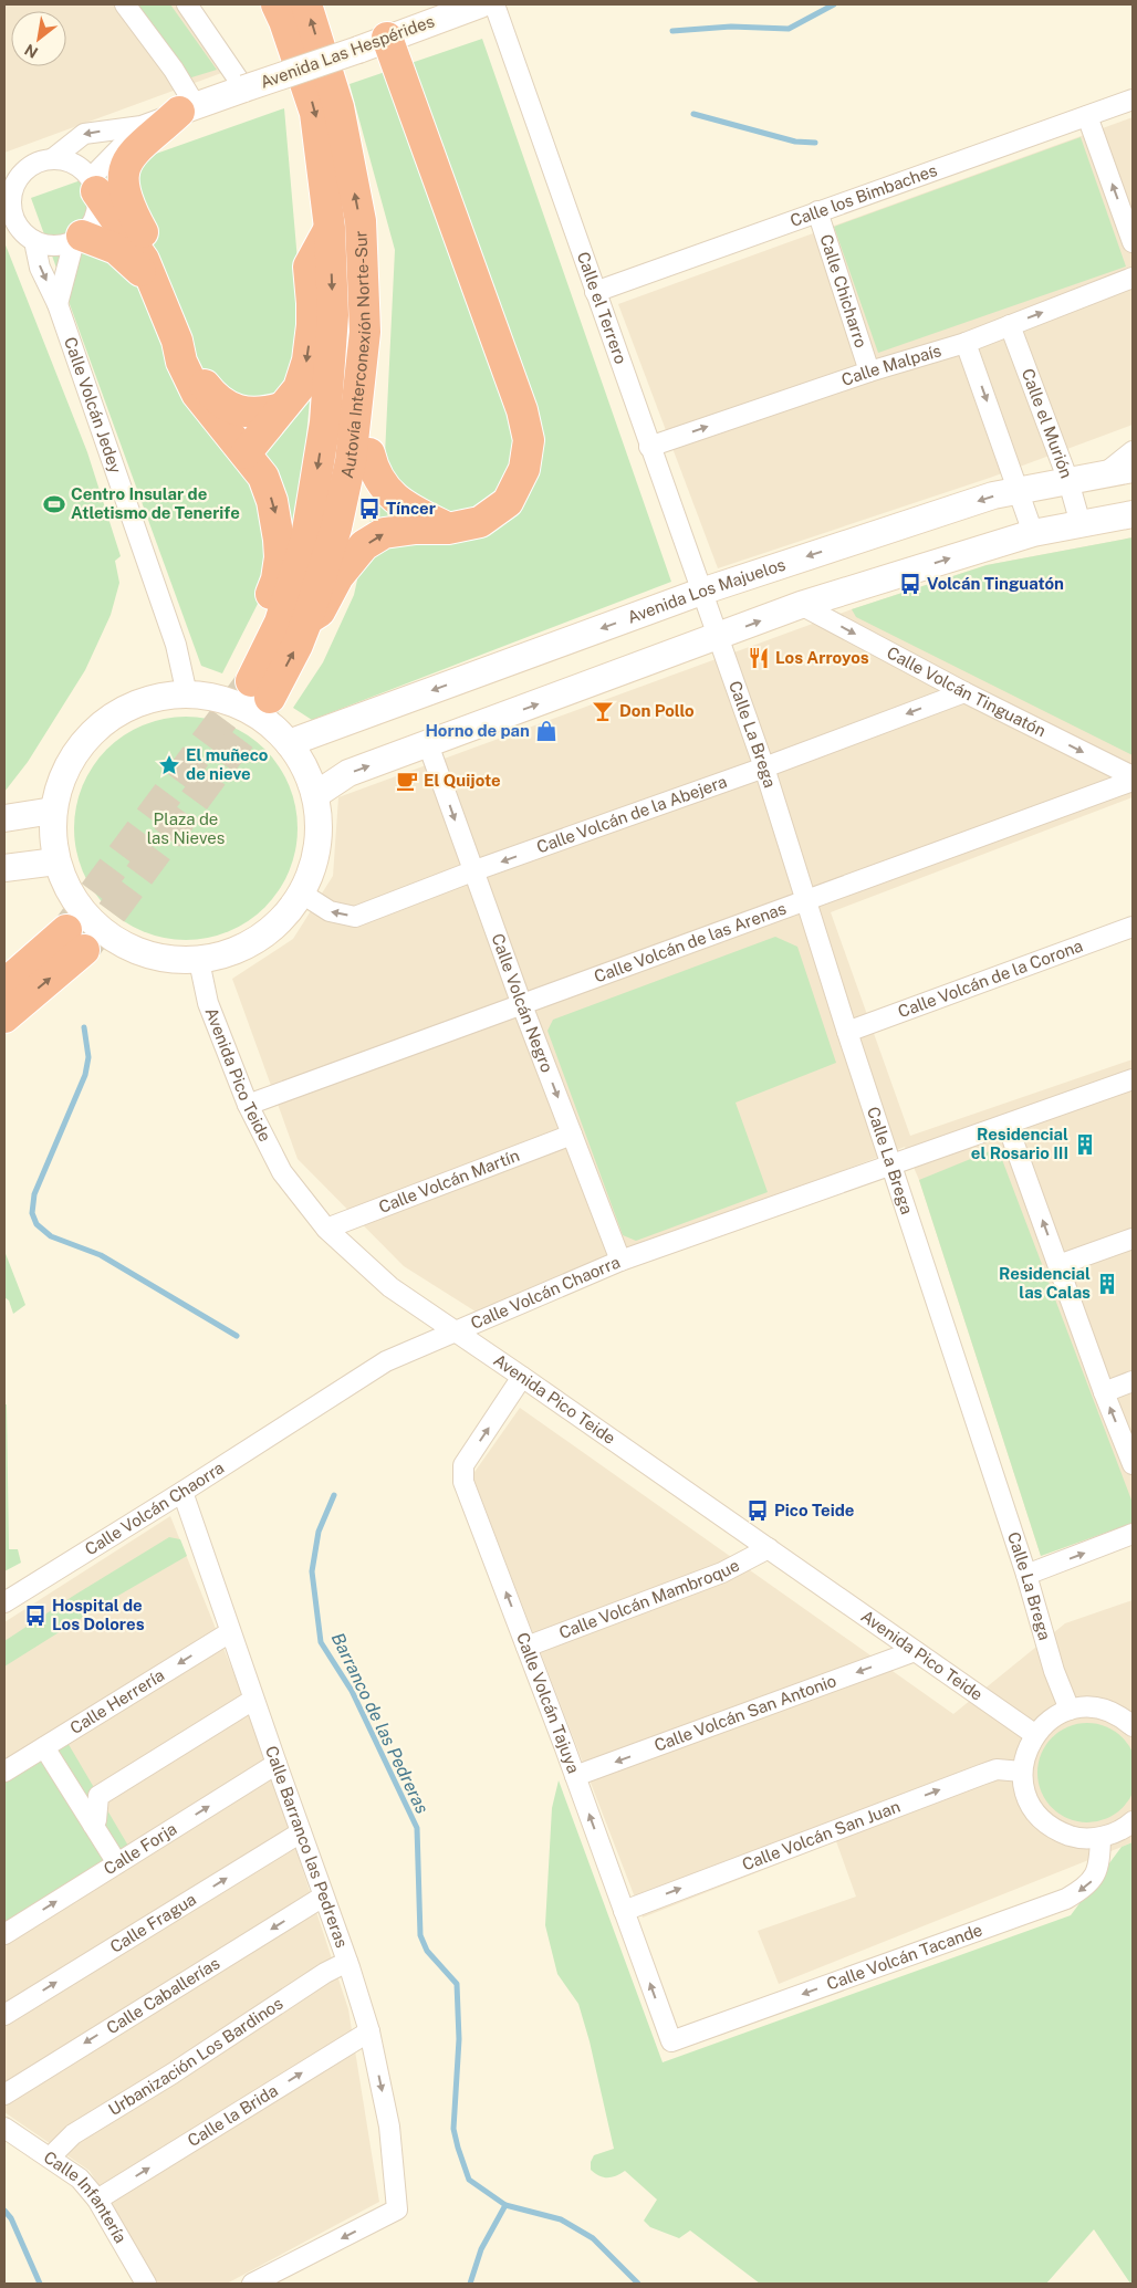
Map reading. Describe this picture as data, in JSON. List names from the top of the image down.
{
  "streets": {
    "highway": ["Autovía Interconexión Norte-Sur"],
    "street": [
      "Avenida Las Hespérides",
      "Calle los Bimbaches",
      "Calle Chicharro",
      "Calle el Terrero",
      "Calle Malpaís",
      "Calle Volcán Jedey",
      "Calle el Murión",
      "Avenida Los Majuelos",
      "Calle Volcán Tinguatón",
      "Calle La Brega",
      "Calle Volcán de la Abejera",
      "Calle Volcán de las Arenas",
      "Calle Volcán de la Corona",
      "Calle Volcán Negro",
      "Avenida Pico Teide",
      "Calle Volcán Martín",
      "Calle Volcán Chaorra",
      "Calle Volcán Mambroque",
      "Calle Herrería",
      "Calle Volcán Tajuya",
      "Calle Volcán San Antonio",
      "Calle Volcán San Juan",
      "Calle Barranco las Pedreras",
      "Calle Forja",
      "Calle Fragua",
      "Calle Volcán Tacande",
      "Calle Caballerías",
      "Urbanización Los Bardinos",
      "Calle la Brida",
      "Calle Infantería"
    ]
  },
  "crossings": [
    ["Calle los Bimbaches", "Calle Chicharro"],
    ["Calle los Bimbaches", "Calle el Terrero"],
    ["Calle Chicharro", "Calle Malpaís"],
    ["Calle el Terrero", "Calle Malpaís"],
    ["Calle el Terrero", "Avenida Los Majuelos"],
    ["Calle el Terrero", "Calle La Brega"],
    ["Calle Malpaís", "Calle el Murión"],
    ["Calle el Murión", "Avenida Los Majuelos"],
    ["Avenida Los Majuelos", "Calle La Brega"],
    ["Calle Volcán Tinguatón", "Calle Volcán de la Abejera"],
    ["Calle La Brega", "Calle Volcán de la Abejera"],
    ["Calle La Brega", "Calle Volcán de las Arenas"],
    ["Calle La Brega", "Calle Volcán de la Corona"],
    ["Calle La Brega", "Calle Volcán Chaorra"],
    ["Calle Volcán de la Abejera", "Calle Volcán Negro"],
    ["Calle Volcán de las Arenas", "Calle Volcán Negro"],
    ["Calle Volcán de las Arenas", "Avenida Pico Teide"],
    ["Calle Volcán Negro", "Calle Volcán Martín"],
    ["Calle Volcán Negro", "Calle Volcán Chaorra"],
    ["Avenida Pico Teide", "Calle Volcán Martín"],
    ["Avenida Pico Teide", "Calle Volcán Chaorra"],
    ["Avenida Pico Teide", "Calle Volcán Mambroque"],
    ["Avenida Pico Teide", "Calle Volcán Tajuya"],
    ["Avenida Pico Teide", "Calle Volcán San Antonio"],
    ["Calle Volcán Chaorra", "Calle Barranco las Pedreras"],
    ["Calle Volcán Mambroque", "Calle Volcán Tajuya"],
    ["Calle Herrería", "Calle Barranco las Pedreras"],
    ["Calle Volcán Tajuya", "Calle Volcán San Antonio"],
    ["Calle Volcán Tajuya", "Calle Volcán San Juan"],
    ["Calle Volcán Tajuya", "Calle Volcán Tacande"],
    ["Calle Barranco las Pedreras", "Calle Forja"],
    ["Calle Barranco las Pedreras", "Calle Fragua"],
    ["Calle Barranco las Pedreras", "Calle Caballerías"],
    ["Calle Barranco las Pedreras", "Urbanización Los Bardinos"],
    ["Calle Barranco las Pedreras", "Calle la Brida"],
    ["Urbanización Los Bardinos", "Calle Infantería"],
    ["Calle la Brida", "Calle Infantería"]
  ],
  "one_way": [
    "Calle Malpaís",
    "Calle Volcán Tinguatón",
    "Calle Volcán Negro",
    "Calle Volcán Tajuya",
    "Calle Volcán San Antonio",
    "Calle Volcán San Juan",
    "Calle Volcán Tacande",
    "Calle Caballerías",
    "Calle la Brida"
  ],
  "water": ["Barranco de las Pedreras"],
  "parks": ["Plaza de las Nieves"],
  "places": {
    "sports": ["Centro Insular de Atletismo de Tenerife"],
    "bus stop": [
      "Tíncer",
      "Volcán Tinguatón",
      "Pico Teide",
      "Hospital de Los Dolores"
    ],
    "restaurant": ["Los Arroyos"],
    "bar": ["Don Pollo"],
    "shop": ["Horno de pan"],
    "place": ["El muñeco de nieve"],
    "cafe": ["El Quijote"],
    "building": ["Residencial el Rosario III", "Residencial las Calas"]
  },
  "north": "bottom left"
}
